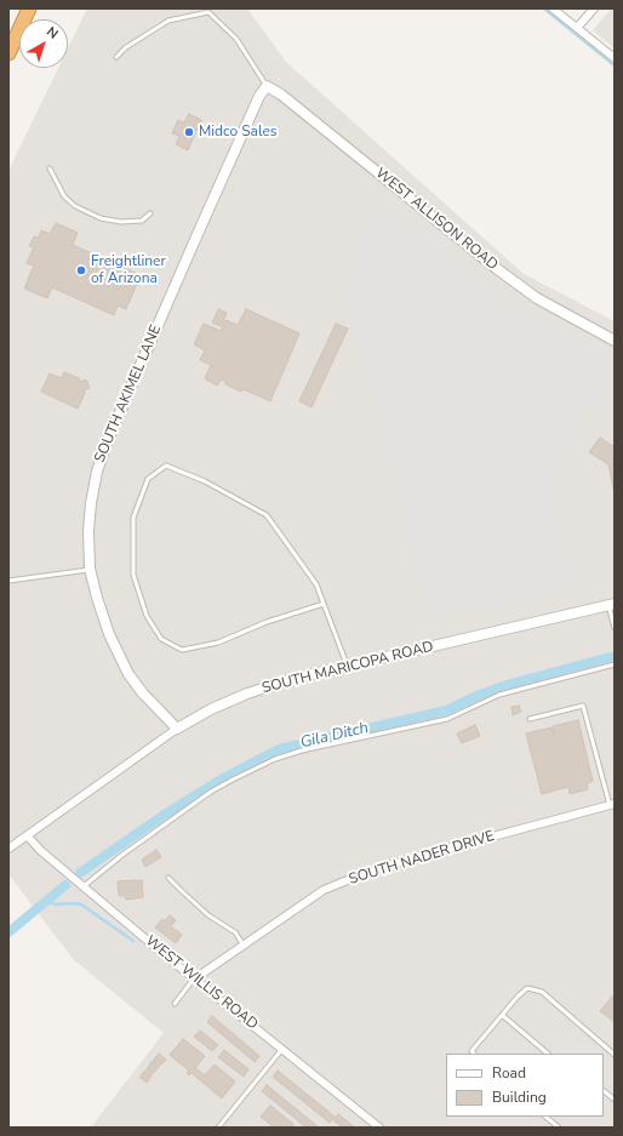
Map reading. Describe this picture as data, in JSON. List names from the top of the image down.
{
  "streets": {
    "street": [
      "WEST ALLISON ROAD",
      "SOUTH AKIMEL LANE",
      "SOUTH MARICOPA ROAD",
      "SOUTH NADER DRIVE",
      "WEST WILLIS ROAD"
    ]
  },
  "crossings": [
    ["WEST ALLISON ROAD", "SOUTH AKIMEL LANE"],
    ["SOUTH AKIMEL LANE", "SOUTH MARICOPA ROAD"],
    ["SOUTH MARICOPA ROAD", "WEST WILLIS ROAD"],
    ["SOUTH NADER DRIVE", "WEST WILLIS ROAD"]
  ],
  "water": ["Gila Ditch"],
  "places": ["Midco Sales", "Freightliner of Arizona"],
  "legend": ["Road", "Building"],
  "north": "top right"
}
